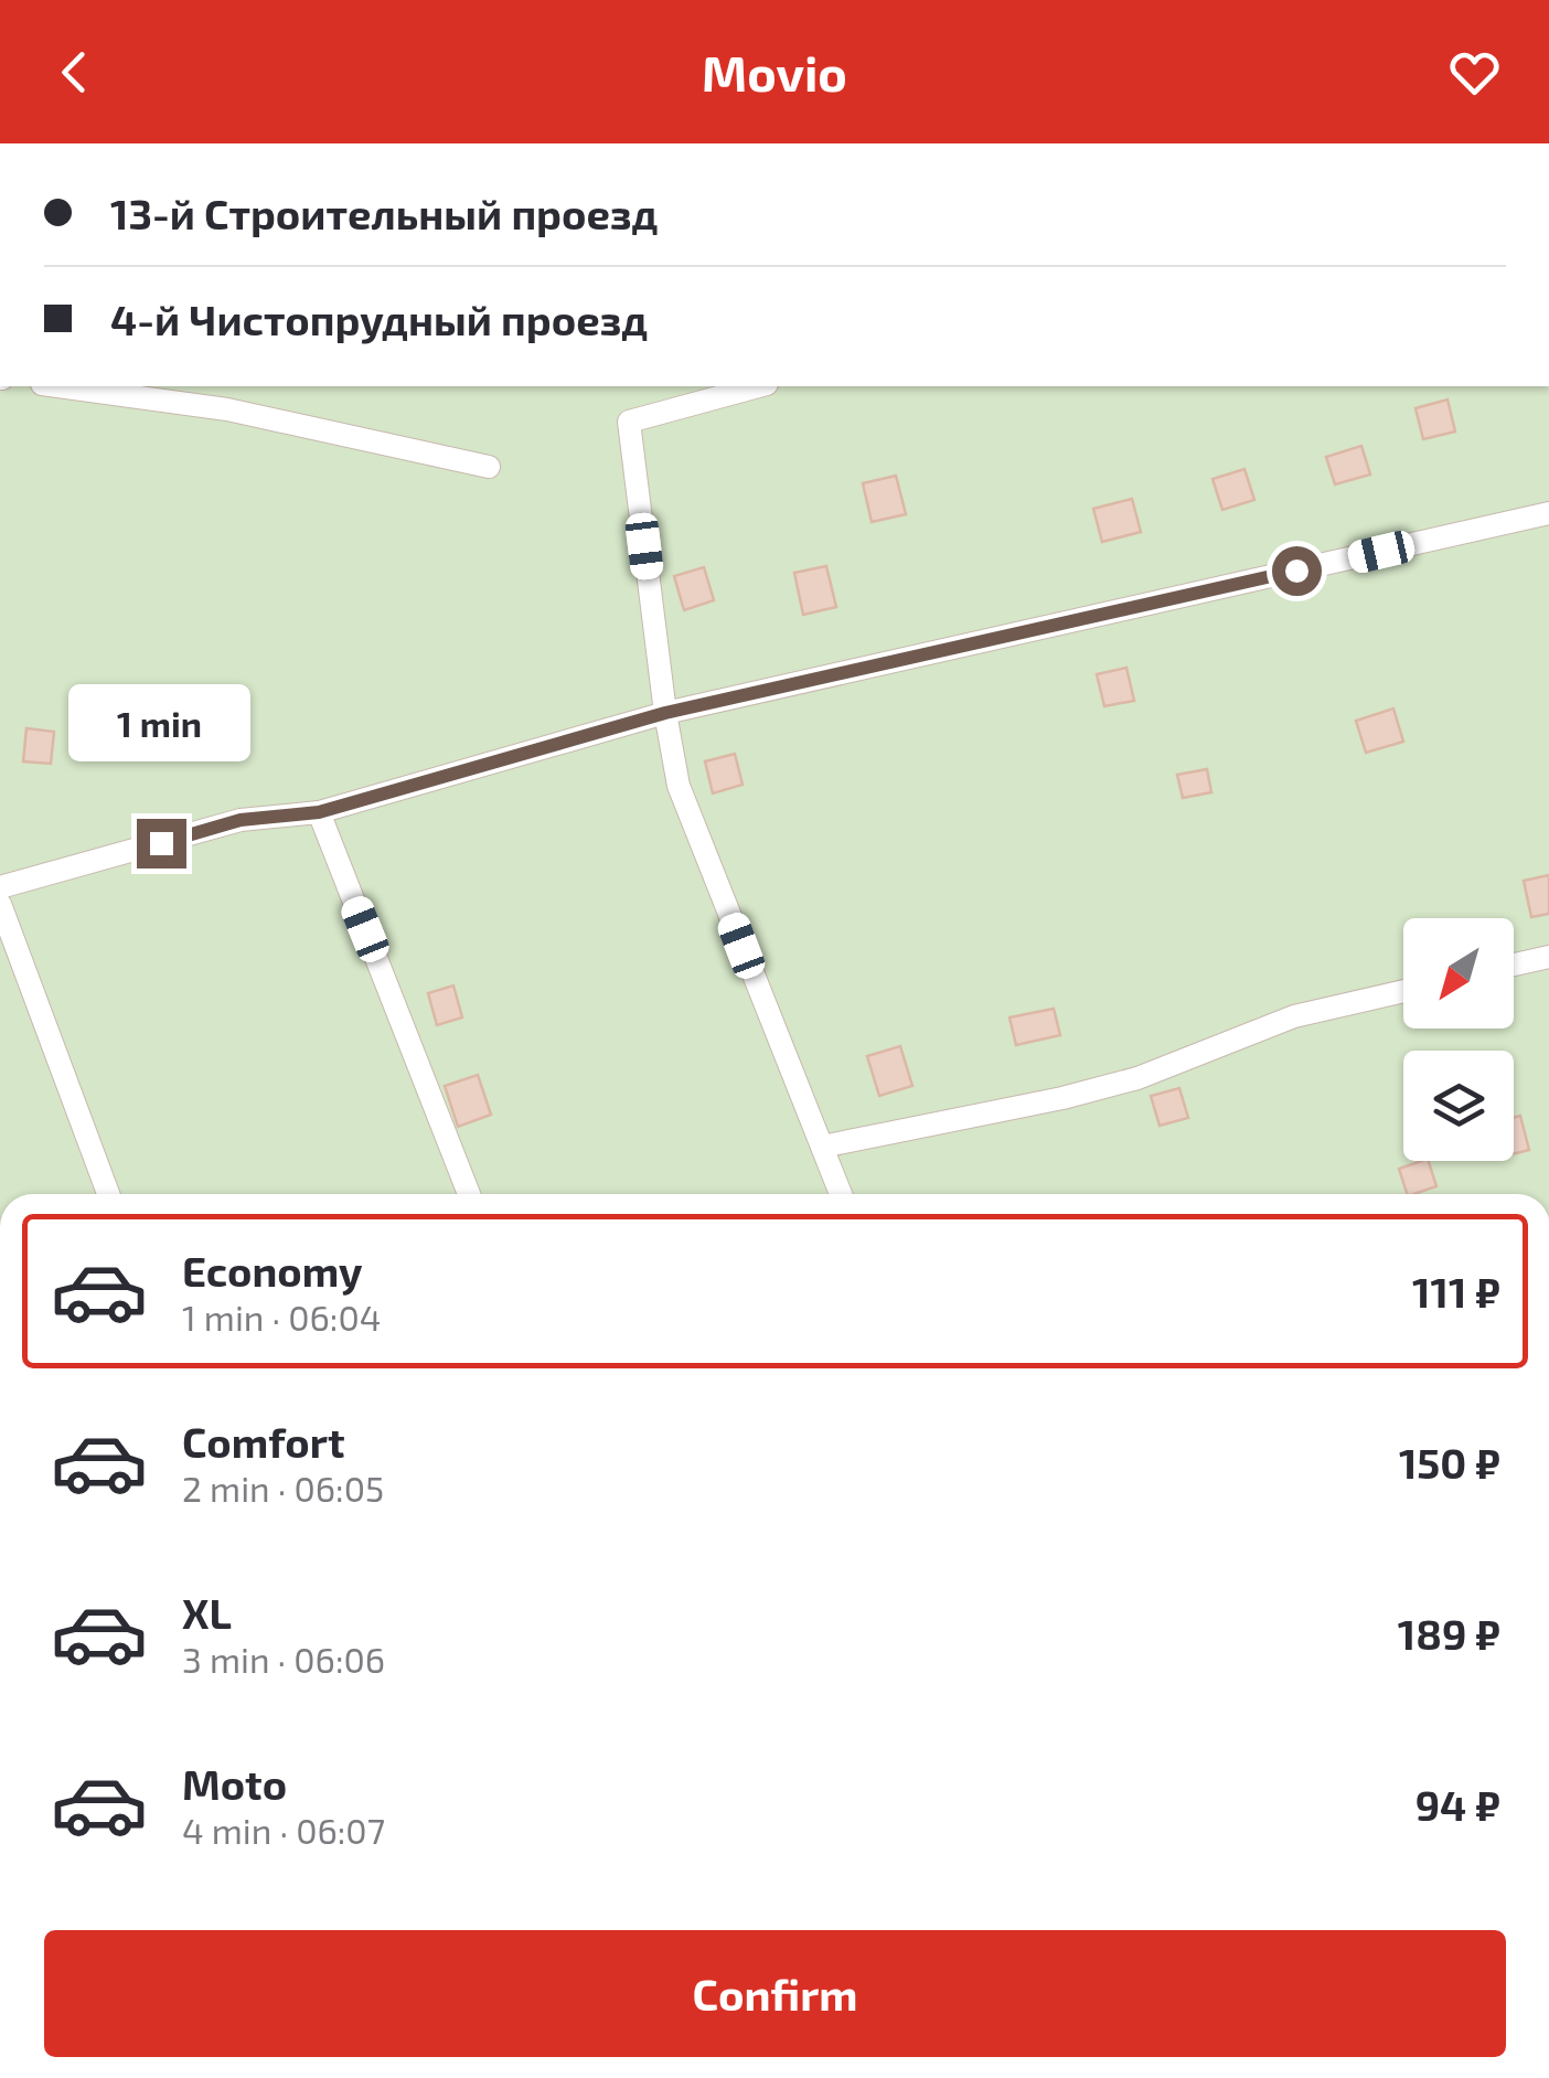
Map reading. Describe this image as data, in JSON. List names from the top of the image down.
{
  "north": "bottom left",
  "page": {
    "header": "Movio",
    "banner": ["13-й Строительный проезд", "4-й Чистопрудный проезд"],
    "bubble": "1 min",
    "list": [
      {
        "name": "Economy",
        "note": "1 min · 06:04",
        "value": "111 ₽"
      },
      {
        "name": "Comfort",
        "note": "2 min · 06:05",
        "value": "150 ₽"
      },
      {
        "name": "XL",
        "note": "3 min · 06:06",
        "value": "189 ₽"
      },
      {
        "name": "Moto",
        "note": "4 min · 06:07",
        "value": "94 ₽"
      }
    ],
    "buttons": "Confirm"
  }
}
